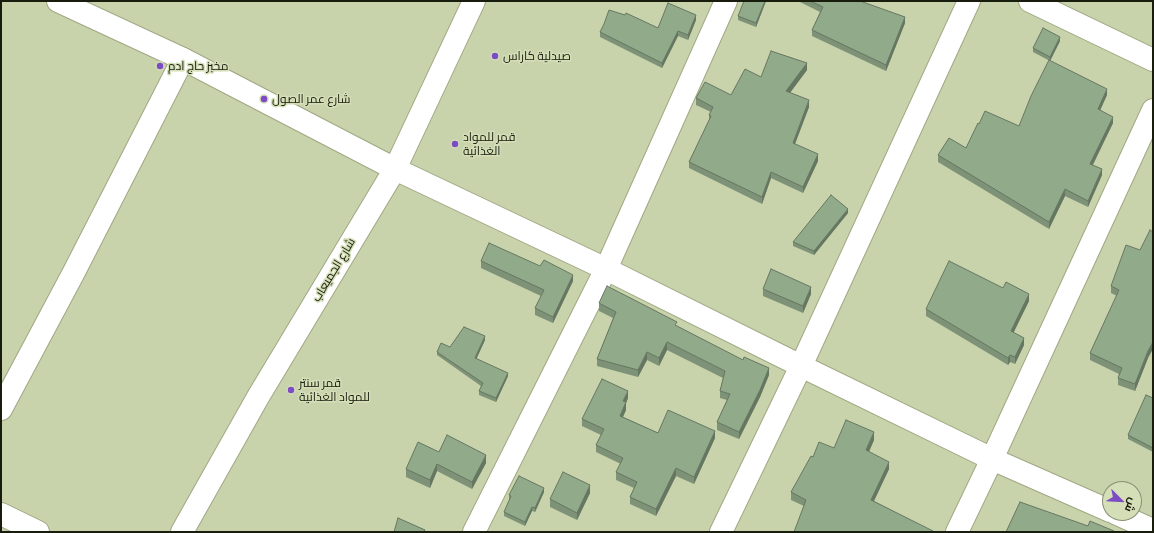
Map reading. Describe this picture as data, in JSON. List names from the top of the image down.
{
  "streets": {
    "street": ["شارع الجميعاب"]
  },
  "places": [
    "صيدلية كاراس",
    "مخبز حاج ادم",
    "شارع عمر الصول",
    "قمر للمواد الغذائية",
    "قمر سنتر للمواد الغذائية"
  ],
  "north": "bottom right"
}
